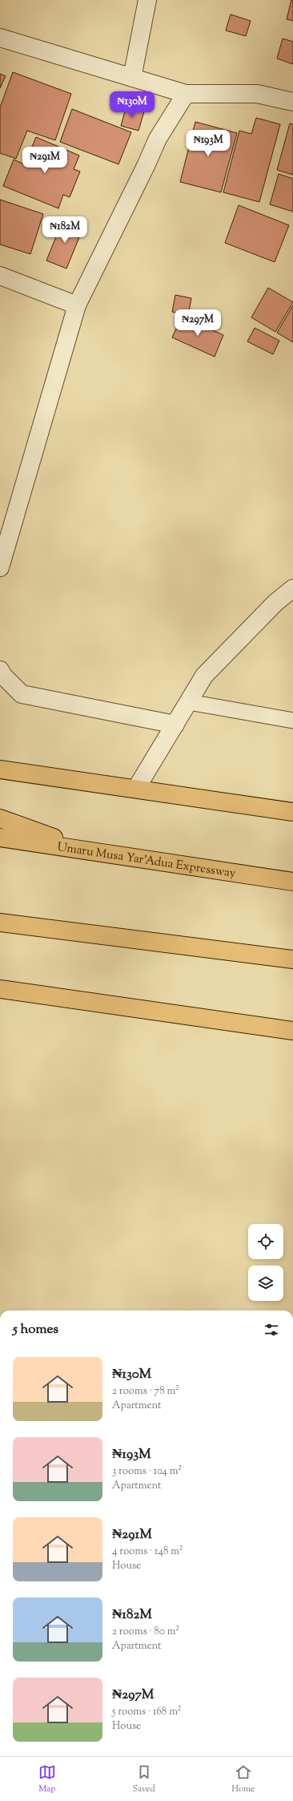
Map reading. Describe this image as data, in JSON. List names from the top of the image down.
{
  "streets": {
    "highway": ["Umaru Musa Yar'Adua Expressway"]
  },
  "page": {
    "price": [
      "₦130M",
      "₦193M",
      "₦291M",
      "₦182M",
      "₦297M"
    ],
    "heading": "5 homes",
    "list": [
      {
        "name": "₦130M",
        "note": "2 rooms · 78 m² · Apartment"
      },
      {
        "name": "₦193M",
        "note": "3 rooms · 104 m² · Apartment"
      },
      {
        "name": "₦291M",
        "note": "4 rooms · 148 m² · House"
      },
      {
        "name": "₦182M",
        "note": "2 rooms · 80 m² · Apartment"
      },
      {
        "name": "₦297M",
        "note": "5 rooms · 168 m² · House"
      }
    ],
    "tabs": ["Map", "Saved", "Home"]
  }
}
